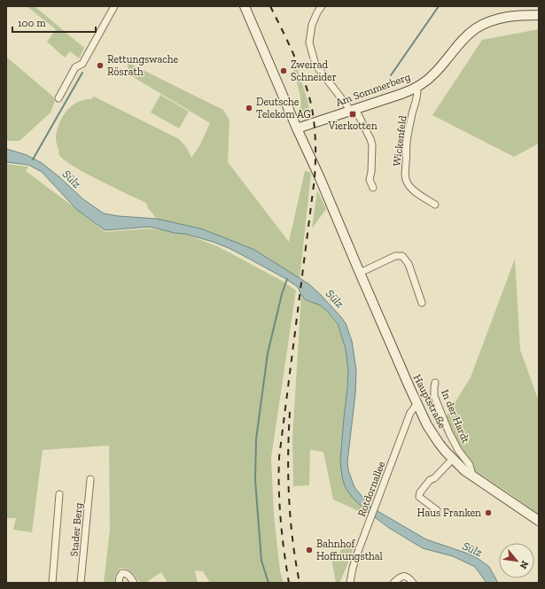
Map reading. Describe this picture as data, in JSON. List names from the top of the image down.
{
  "streets": {
    "main road": ["Am Sommerberg", "Hauptstraße"],
    "street": [
      "Wickenfeld",
      "In der Hardt",
      "Rotdornallee",
      "Stader Berg"
    ]
  },
  "crossings": [
    ["Am Sommerberg", "Wickenfeld"],
    ["Am Sommerberg", "Hauptstraße"],
    ["Hauptstraße", "In der Hardt"],
    ["Hauptstraße", "Rotdornallee"]
  ],
  "water": ["Sülz"],
  "places": {
    "other": [
      "Rettungswache Rösrath",
      "Zweirad Schneider",
      "Deutsche Telekom AG",
      "Haus Franken",
      "Bahnhof Hoffnungsthal"
    ],
    "transit": ["Vierkotten"]
  },
  "scale_bar": "100 m",
  "north": "bottom right"
}
